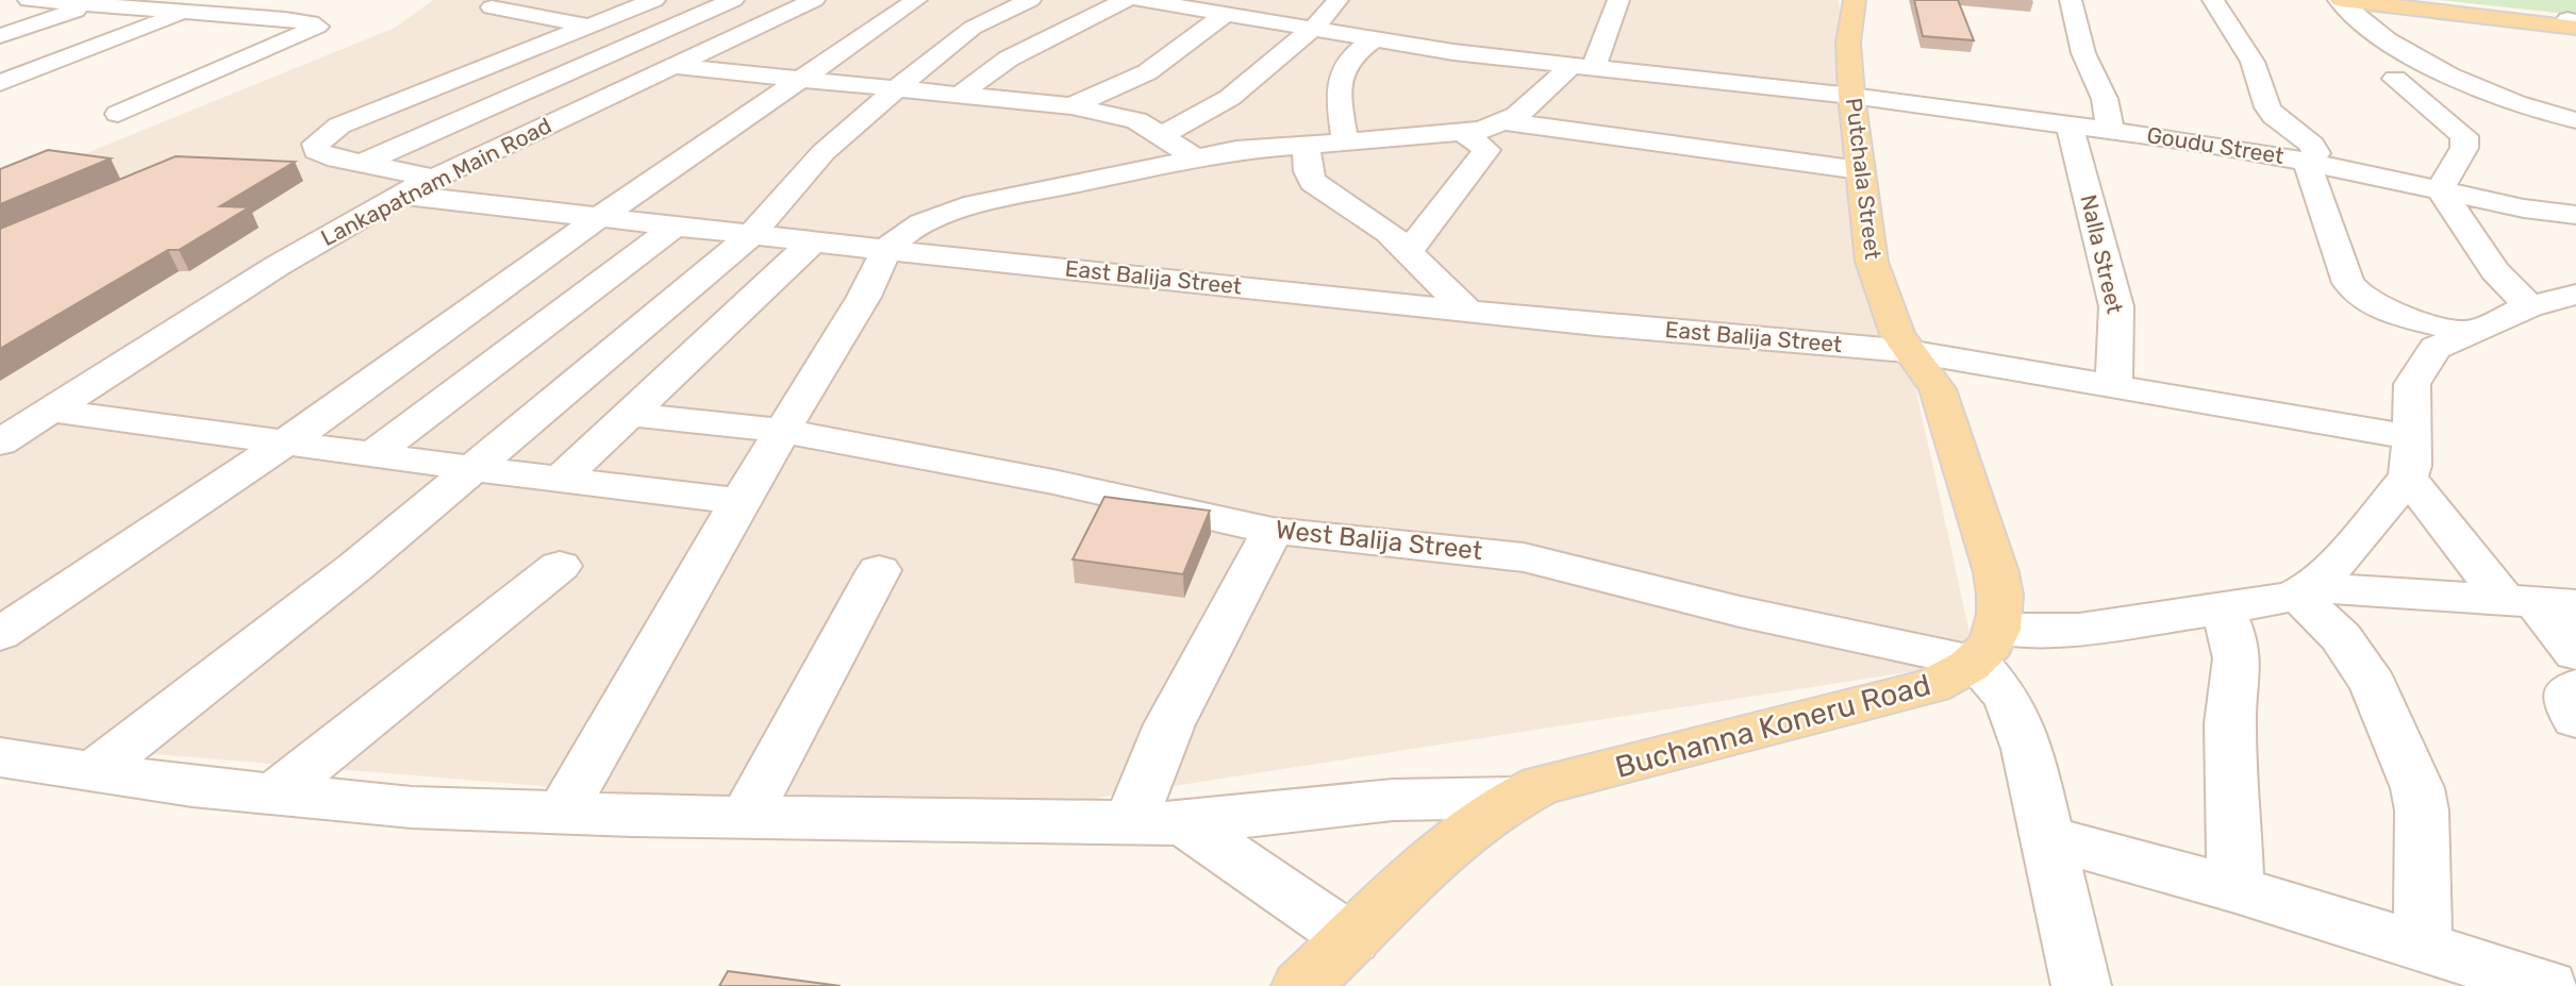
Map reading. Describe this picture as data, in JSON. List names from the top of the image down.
{
  "streets": {
    "main road": ["Putchala Street", "Buchanna Koneru Road"],
    "street": [
      "Goudu Street",
      "Lankapatnam Main Road",
      "Nalla Street",
      "East Balija Street",
      "West Balija Street"
    ]
  },
  "crossings": [
    ["Goudu Street", "Putchala Street"],
    ["Goudu Street", "Nalla Street"],
    ["Putchala Street", "East Balija Street"],
    ["Lankapatnam Main Road", "East Balija Street"],
    ["Nalla Street", "East Balija Street"],
    ["West Balija Street", "Buchanna Koneru Road"]
  ]
}
